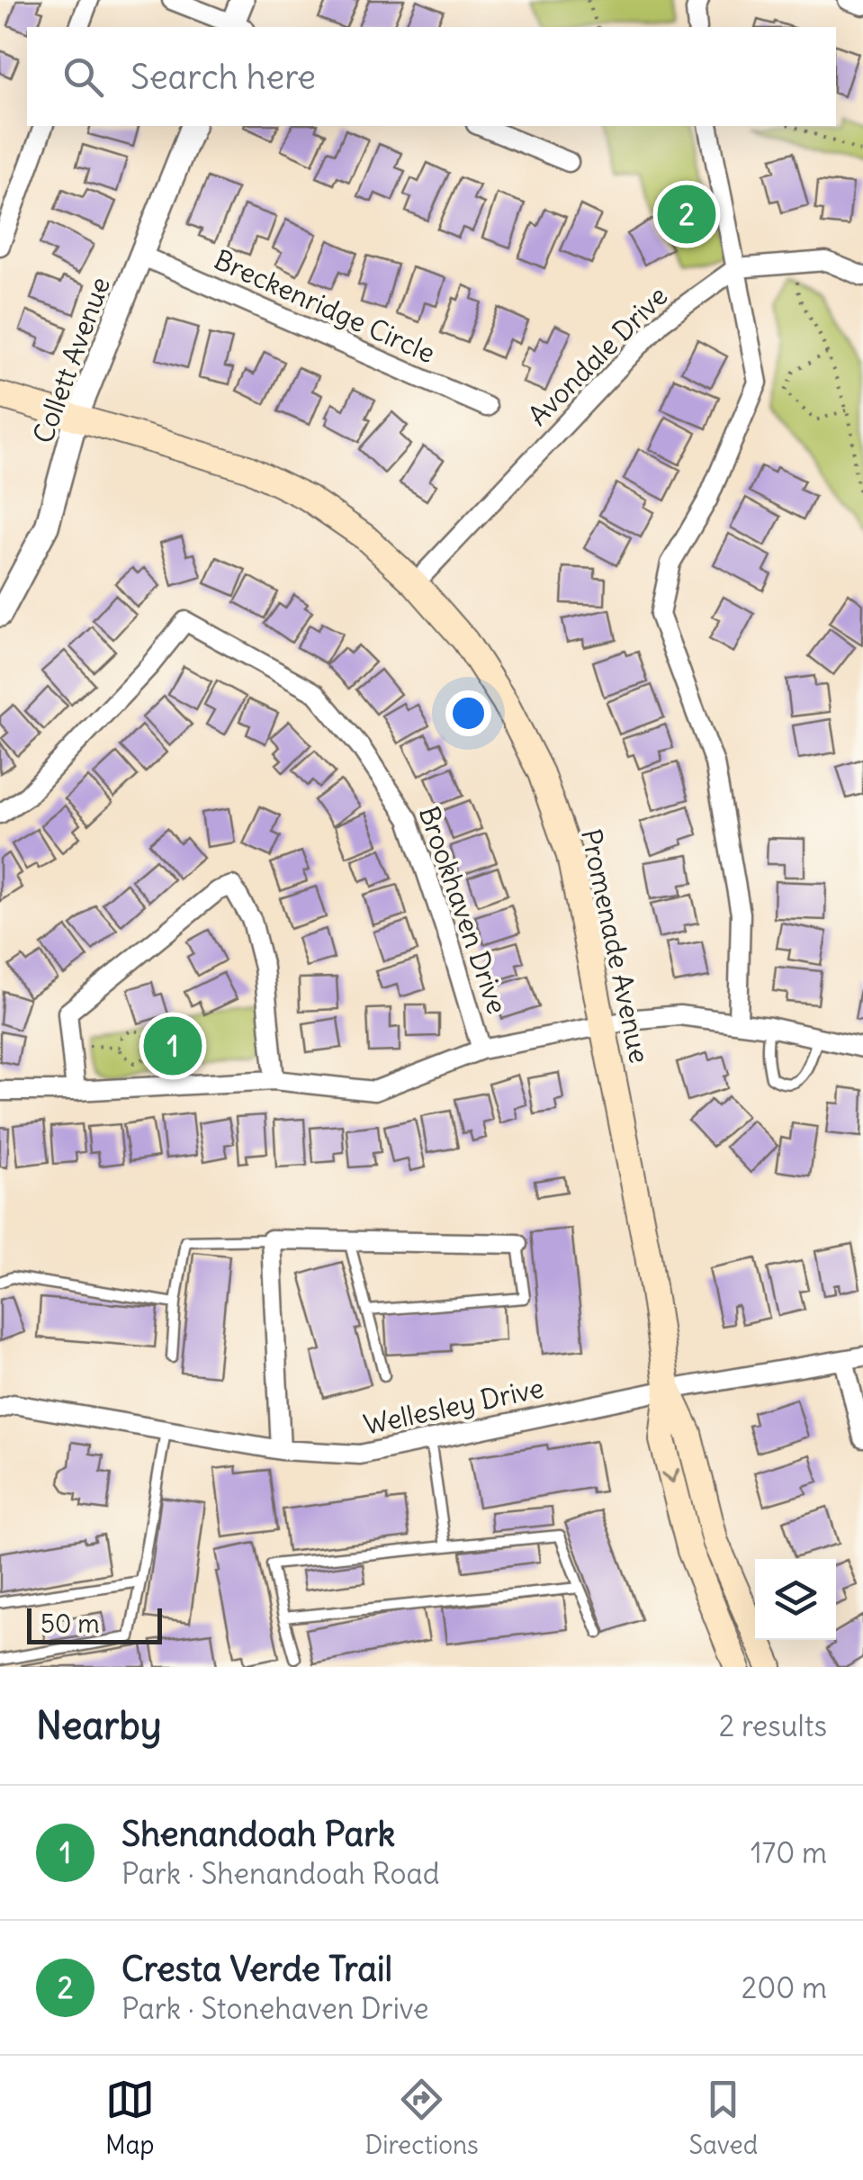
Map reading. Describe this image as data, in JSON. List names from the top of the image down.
{
  "streets": {
    "main road": ["Promenade Avenue"],
    "street": [
      "Breckenridge Circle",
      "Avondale Drive",
      "Collett Avenue",
      "Brookhaven Drive",
      "Wellesley Drive"
    ]
  },
  "crossings": [
    ["Breckenridge Circle", "Collett Avenue"],
    ["Avondale Drive", "Promenade Avenue"],
    ["Collett Avenue", "Promenade Avenue"],
    ["Promenade Avenue", "Wellesley Drive"]
  ],
  "scale_bar": "50 m",
  "page": {
    "search": "Search here",
    "pins": ["2", "1"],
    "scale": "50 m",
    "heading": ["Nearby", "2 results"],
    "list": [
      {
        "mark": "1",
        "name": "Shenandoah Park",
        "note": "Park · Shenandoah Road",
        "value": "170 m"
      },
      {
        "mark": "2",
        "name": "Cresta Verde Trail",
        "note": "Park · Stonehaven Drive",
        "value": "200 m"
      }
    ],
    "nav": ["Map", "Directions", "Saved"]
  }
}
